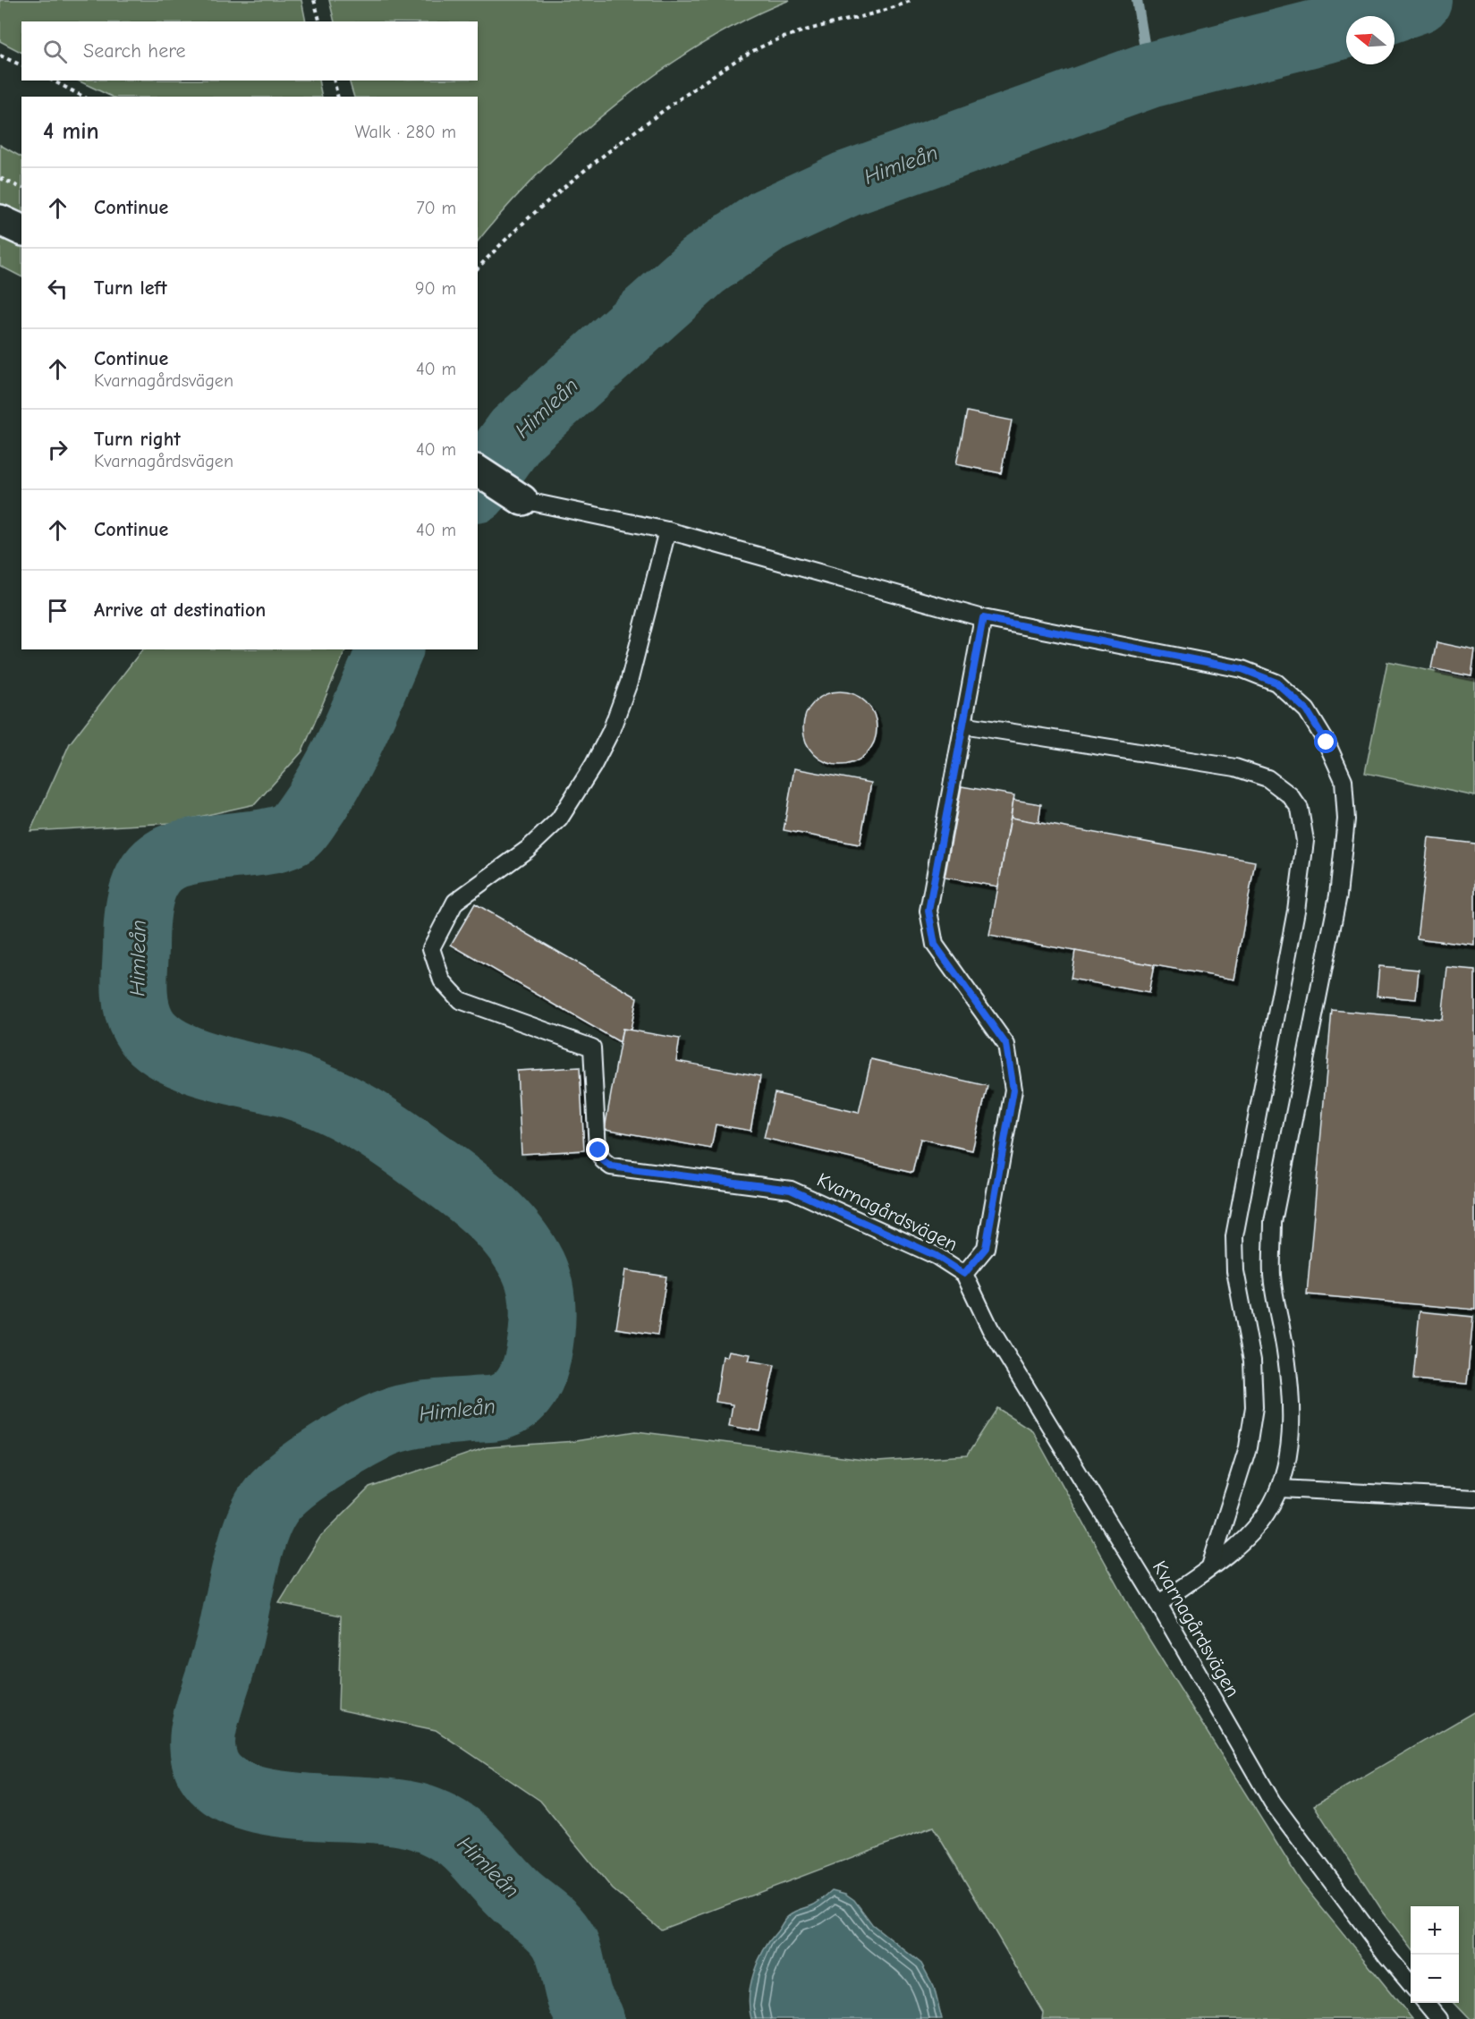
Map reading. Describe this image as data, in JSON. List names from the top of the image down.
{
  "streets": {
    "lane": ["Kvarnagårdsvägen"]
  },
  "water": ["Himleån"],
  "north": "left",
  "page": {
    "search": "Search here",
    "heading": ["4 min", "Walk · 280 m"],
    "list": [
      ["Continue", "70 m"],
      ["Turn left", "90 m"],
      ["Continue", "Kvarnagårdsvägen", "40 m"],
      ["Turn right", "Kvarnagårdsvägen", "40 m"],
      ["Continue", "40 m"],
      "Arrive at destination"
    ],
    "map_buttons": ["+", "−"]
  }
}
